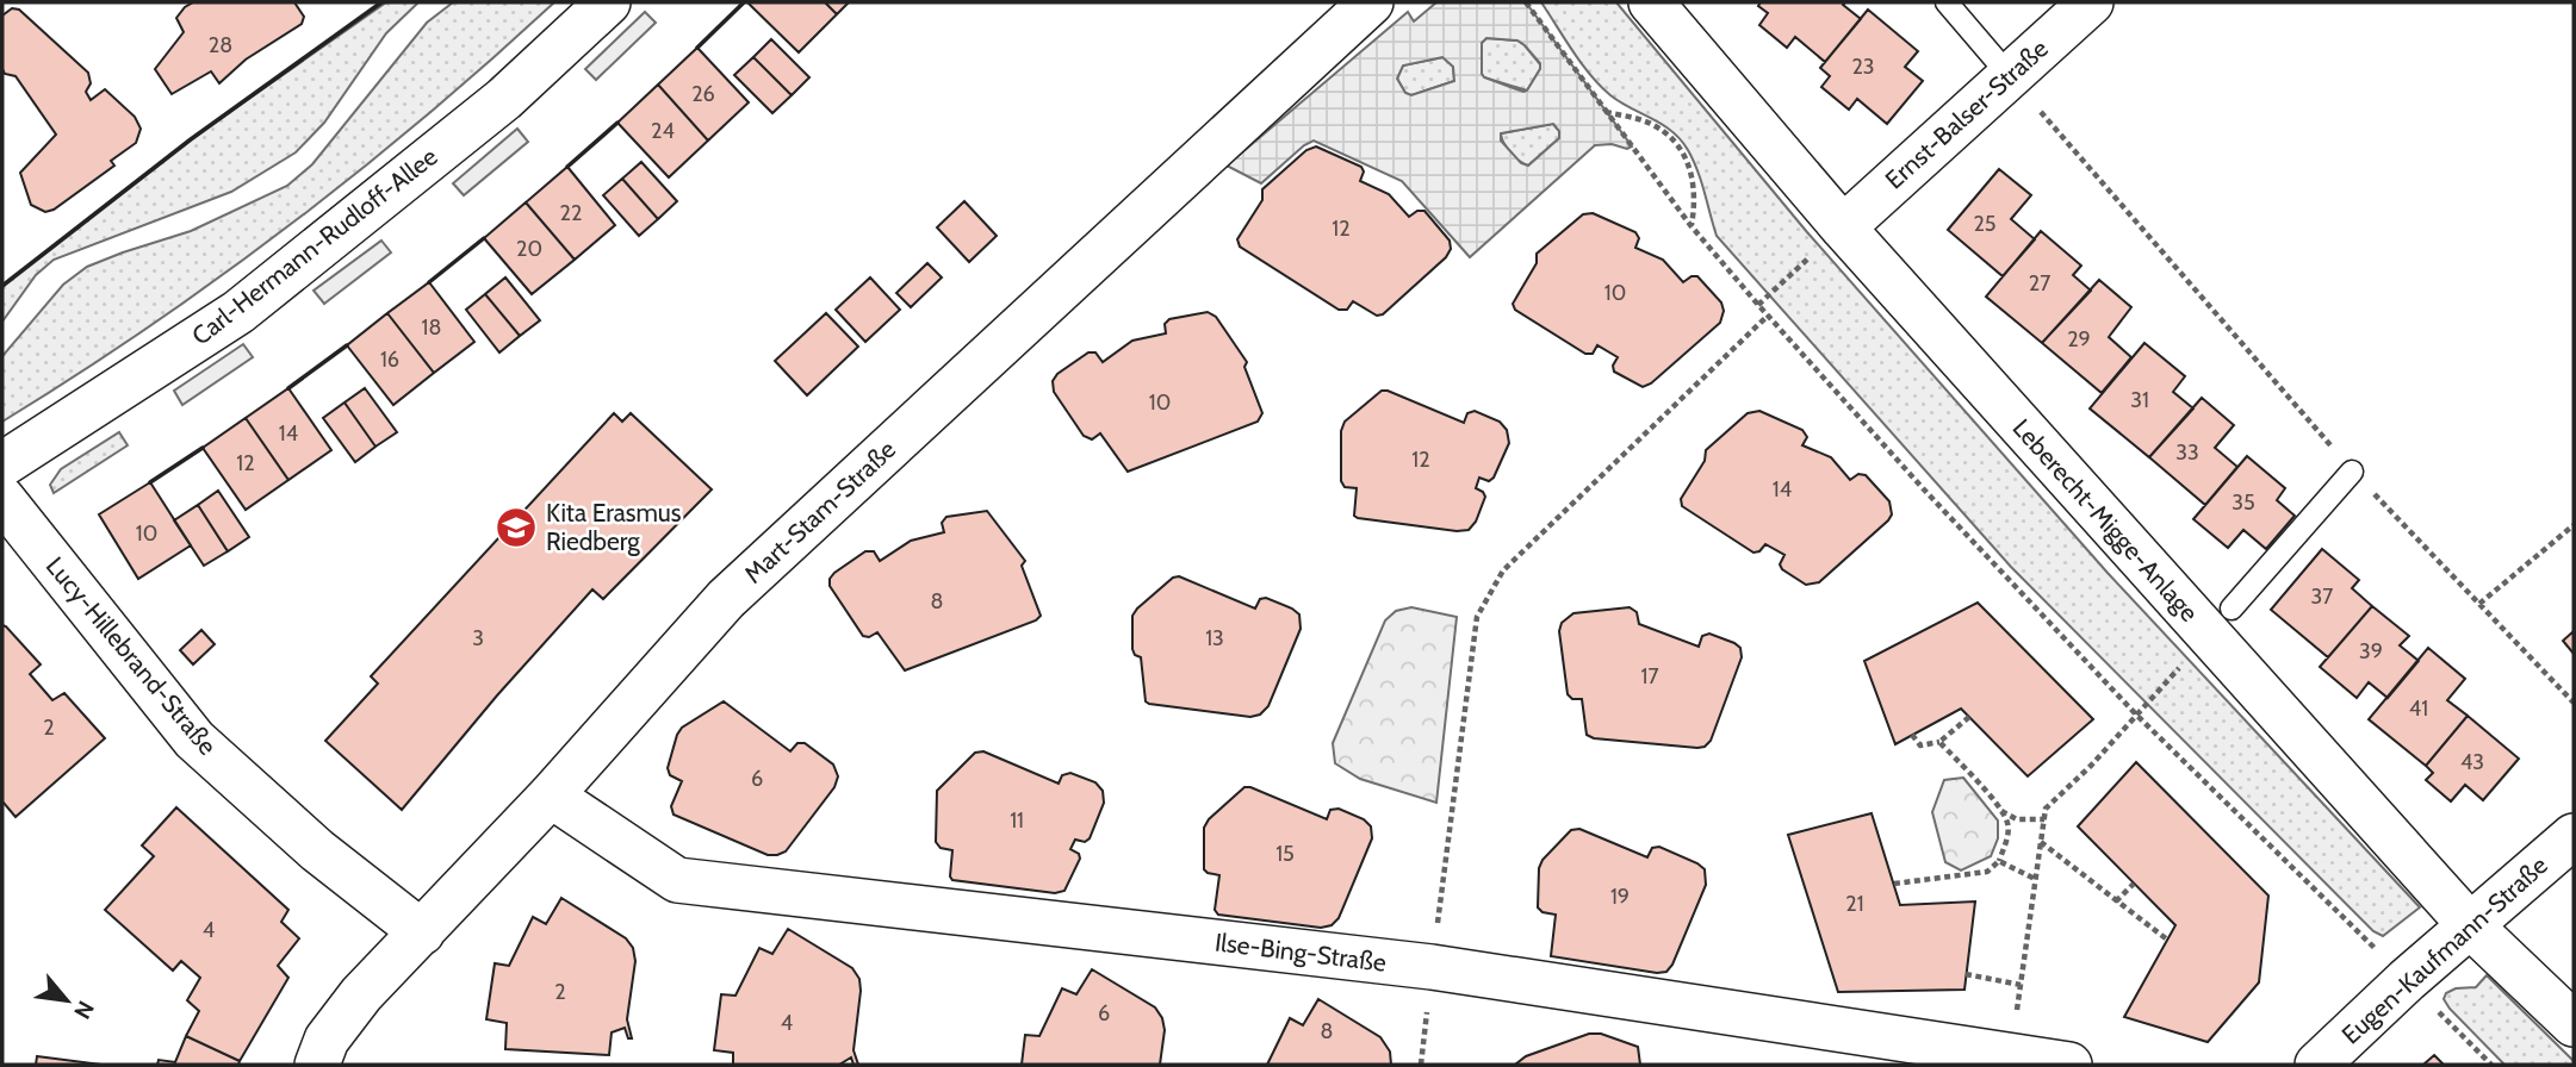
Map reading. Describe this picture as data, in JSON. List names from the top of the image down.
{
  "streets": {
    "street": [
      "Ernst-Balser-Straße",
      "Carl-Hermann-Rudloff-Allee",
      "Mart-Stam-Straße",
      "Leberecht-Migge-Anlage",
      "Lucy-Hillebrand-Straße",
      "Eugen-Kaufmann-Straße",
      "Ilse-Bing-Straße"
    ]
  },
  "crossings": [
    ["Ernst-Balser-Straße", "Leberecht-Migge-Anlage"],
    ["Mart-Stam-Straße", "Lucy-Hillebrand-Straße"],
    ["Mart-Stam-Straße", "Ilse-Bing-Straße"],
    ["Leberecht-Migge-Anlage", "Eugen-Kaufmann-Straße"]
  ],
  "places": {
    "school or university": ["Kita Erasmus Riedberg"]
  },
  "house_numbers": [
    "28",
    "23",
    "26",
    "24",
    "22",
    "25",
    "12",
    "20",
    "27",
    "10",
    "18",
    "29",
    "16",
    "31",
    "10",
    "14",
    "33",
    "12",
    "12",
    "14",
    "35",
    "10",
    "37",
    "8",
    "3",
    "13",
    "39",
    "17",
    "41",
    "2",
    "43",
    "6",
    "11",
    "15",
    "19",
    "21",
    "4",
    "2",
    "6",
    "4",
    "8"
  ],
  "north": "bottom right"
}
